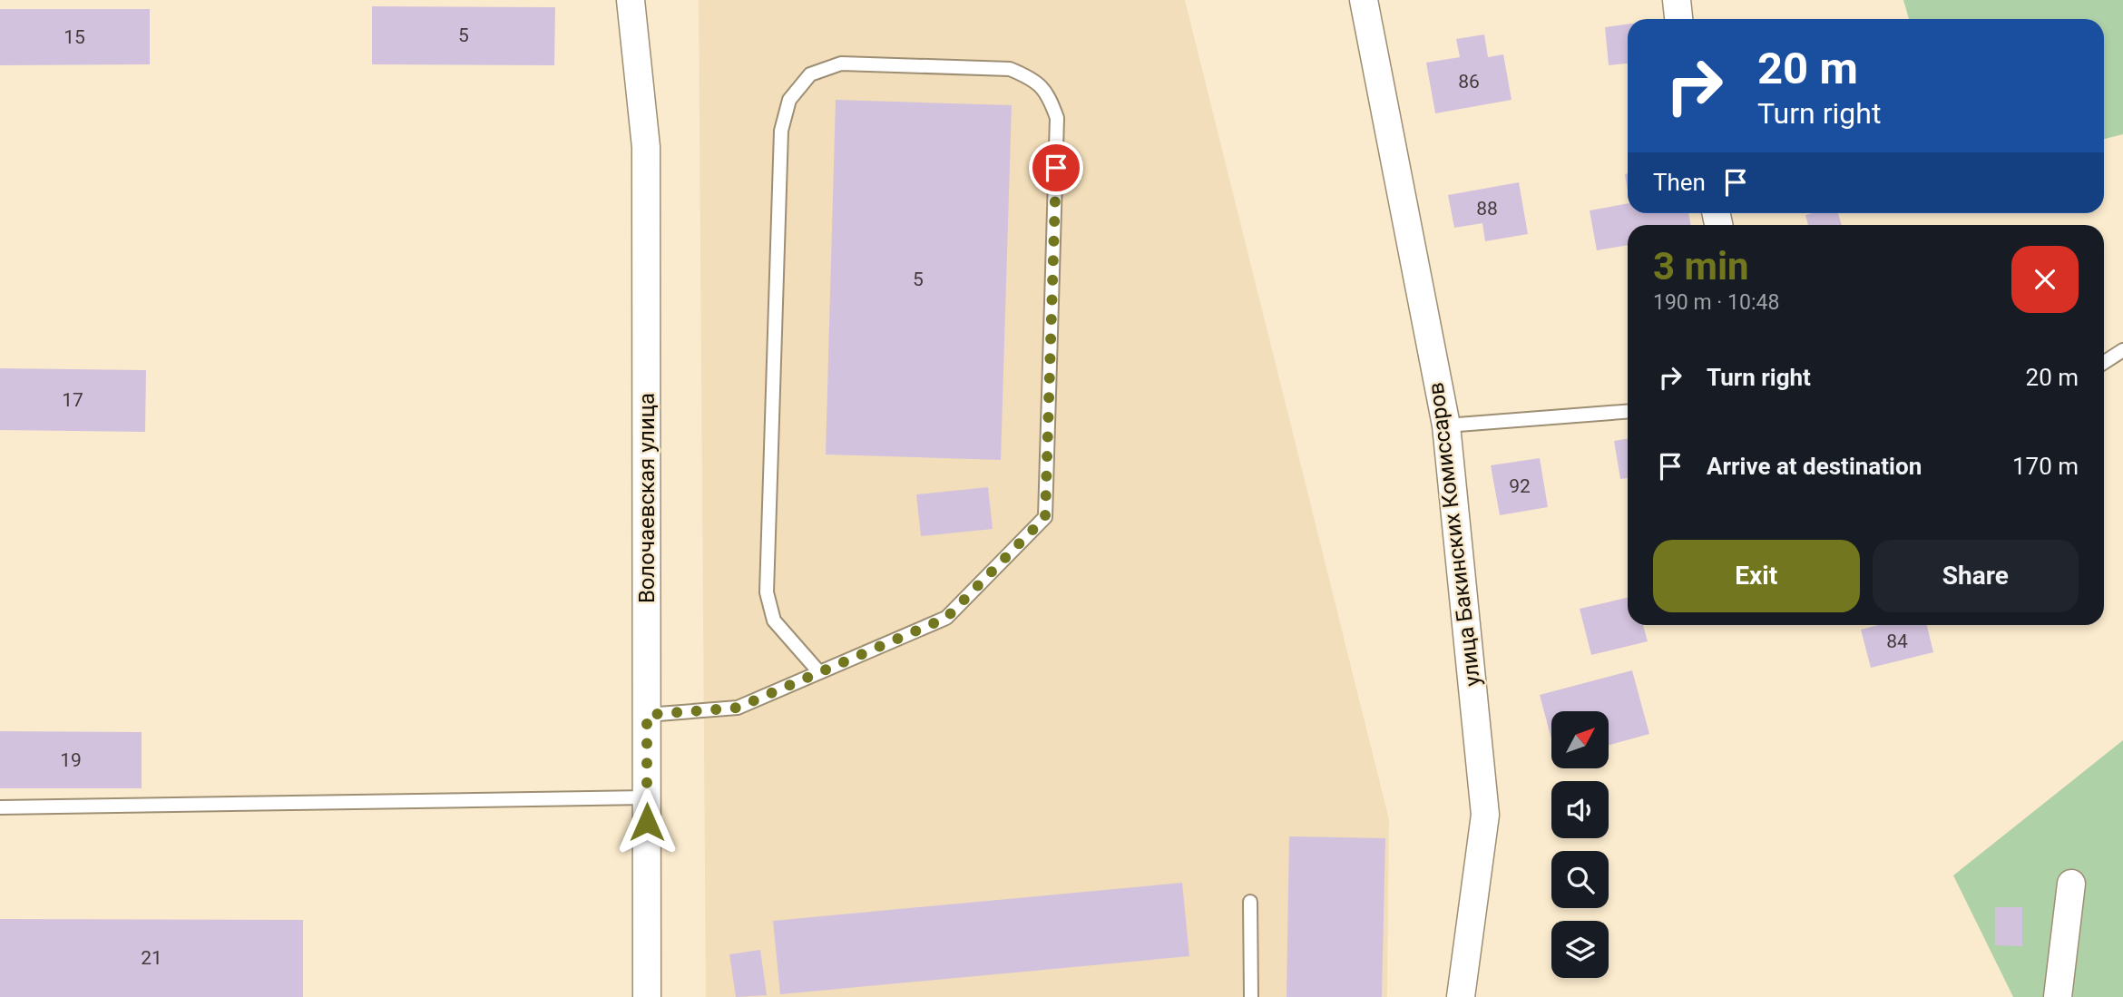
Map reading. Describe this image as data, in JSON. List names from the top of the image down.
{
  "streets": {
    "street": ["Волочаевская улица", "улица Бакинских Комиссаров"]
  },
  "house_numbers": [
    "5",
    "15",
    "86",
    "88",
    "5",
    "17",
    "92",
    "84",
    "19",
    "21"
  ],
  "north": "top right",
  "page": {
    "turn": ["20 m", "Turn right"],
    "then": "Then",
    "heading": ["3 min", "190 m · 10:48"],
    "list": [
      {
        "name": "Turn right",
        "value": "20 m"
      },
      {
        "name": "Arrive at destination",
        "value": "170 m"
      }
    ],
    "buttons": ["Exit", "Share"]
  }
}
